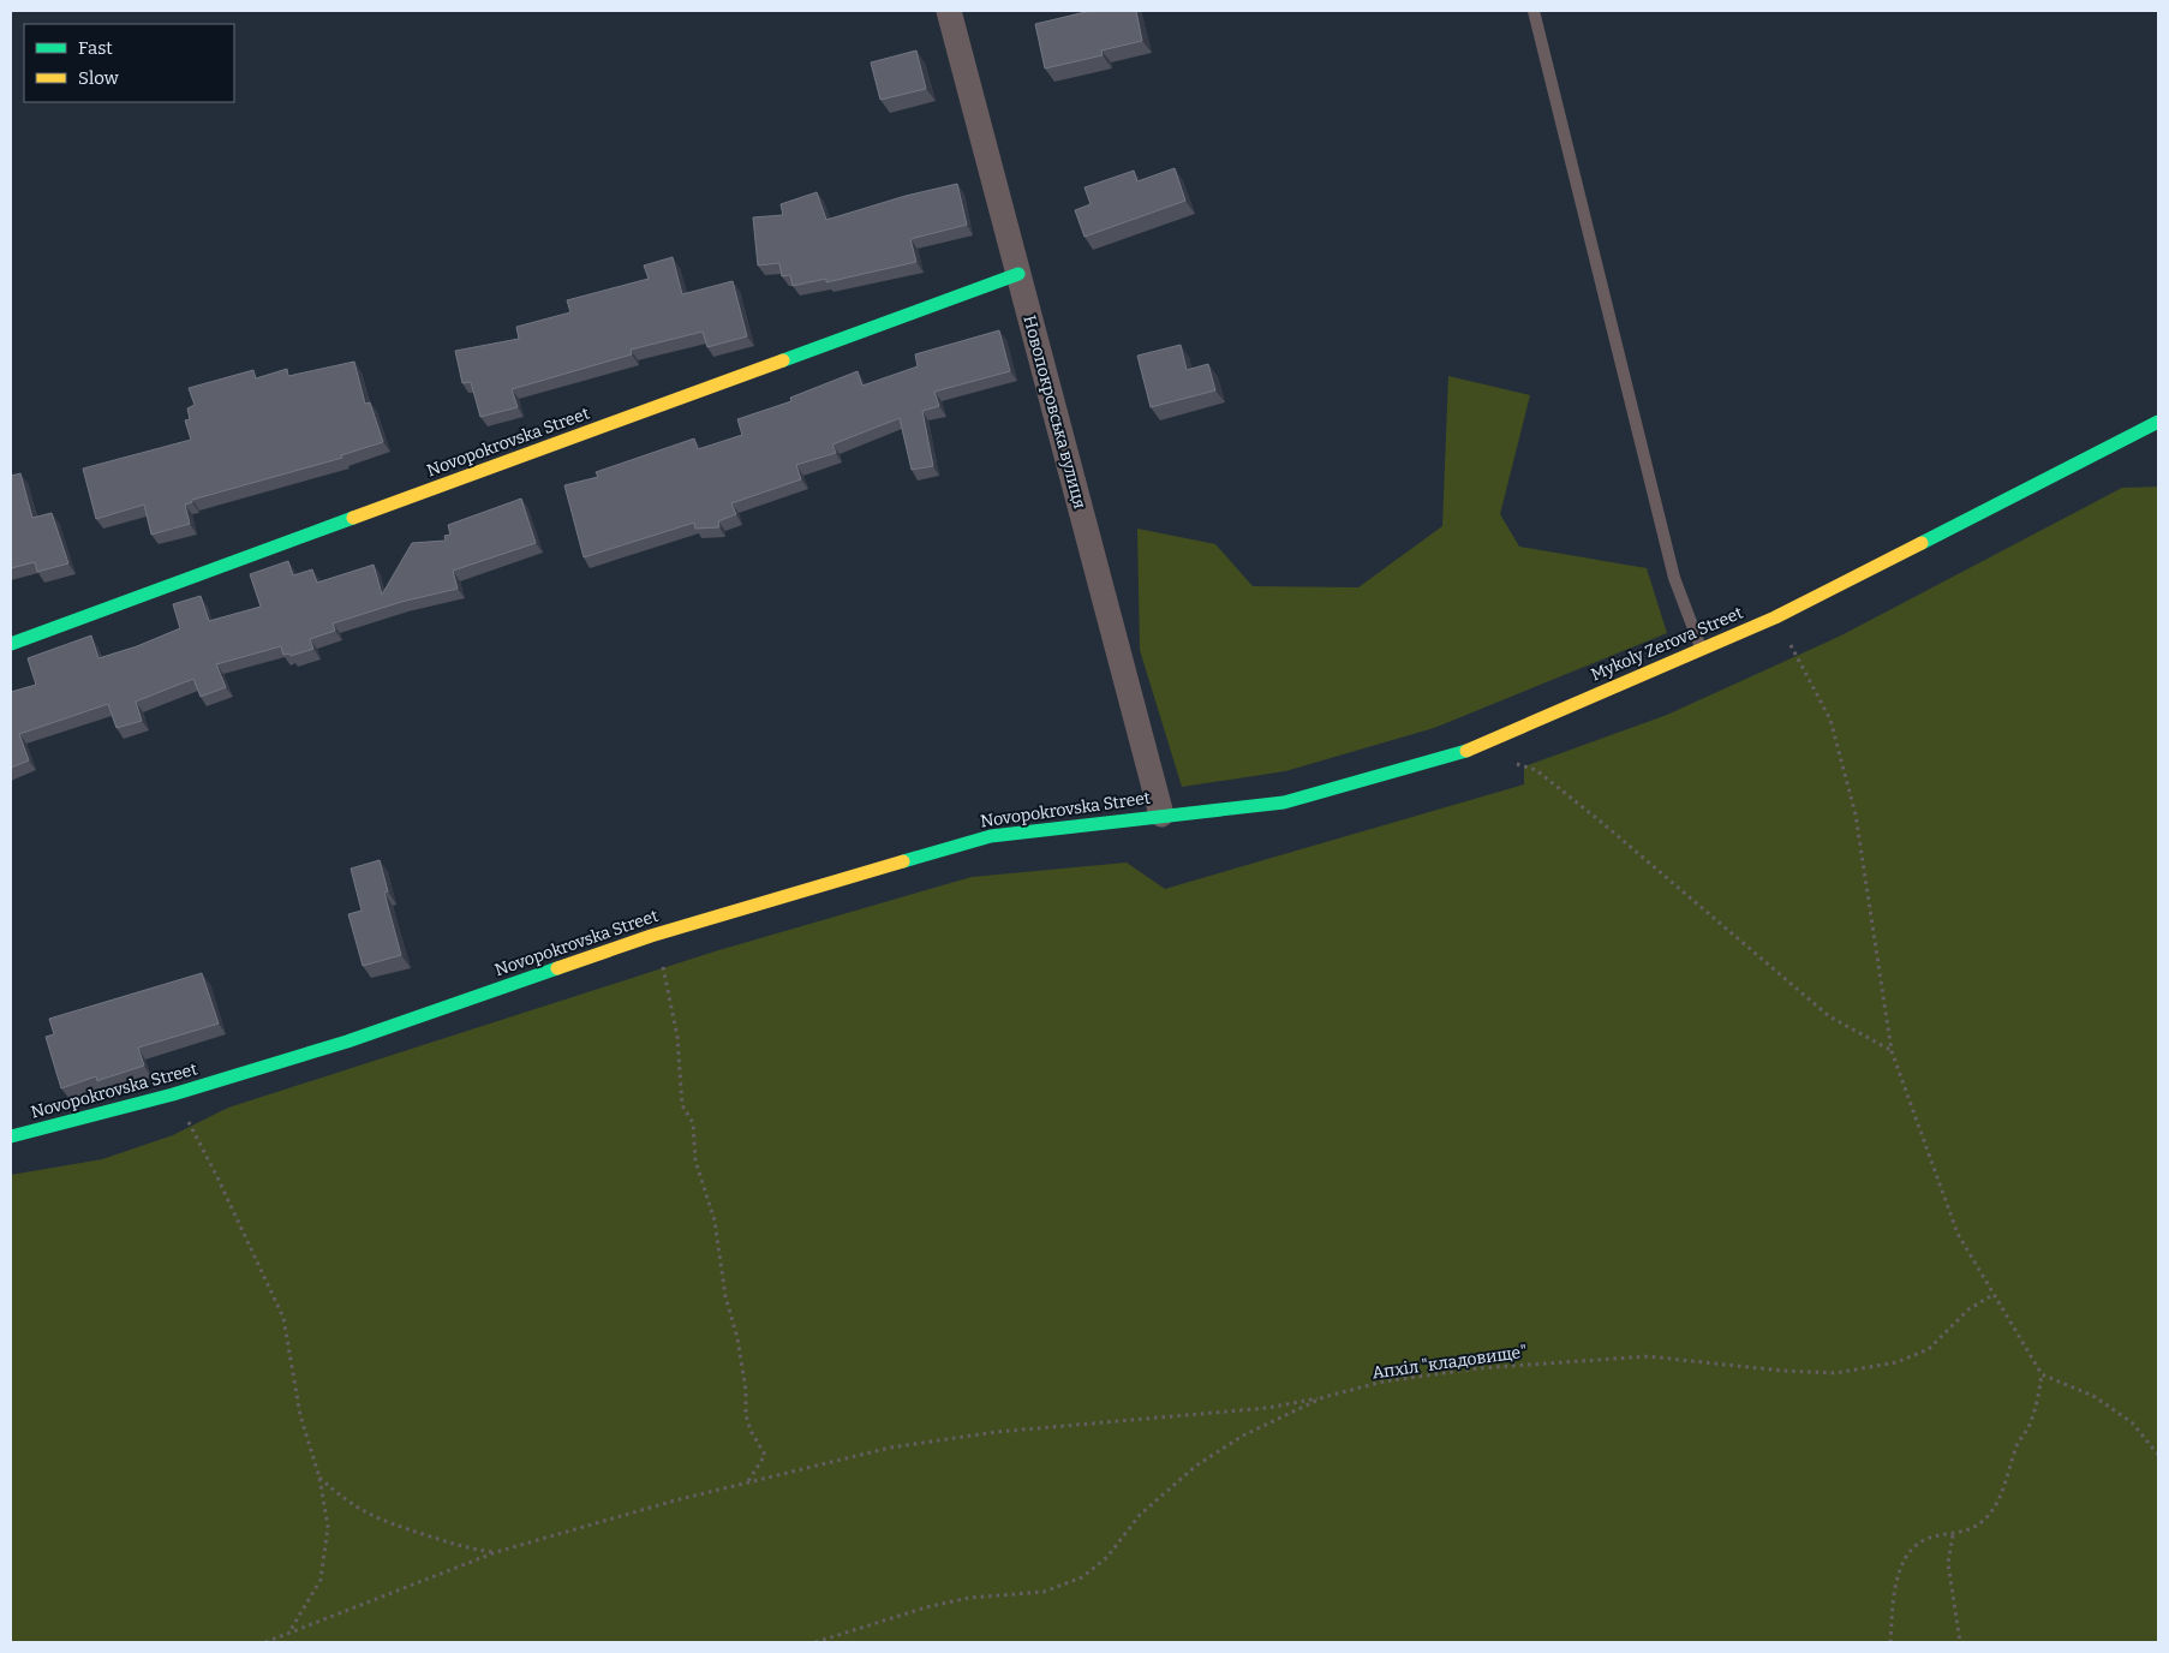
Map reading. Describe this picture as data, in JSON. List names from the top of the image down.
{
  "streets": {
    "street": ["Новопокровська вулиця", "Novopokrovska Street", "Mykoly Zerova Street"],
    "path": ["Апхіл \"кладовище\""]
  },
  "crossings": [
    ["Новопокровська вулиця", "Novopokrovska Street"],
    ["Новопокровська вулиця", "Mykoly Zerova Street"],
    ["Novopokrovska Street", "Mykoly Zerova Street"]
  ],
  "legend": ["Fast", "Slow"]
}
